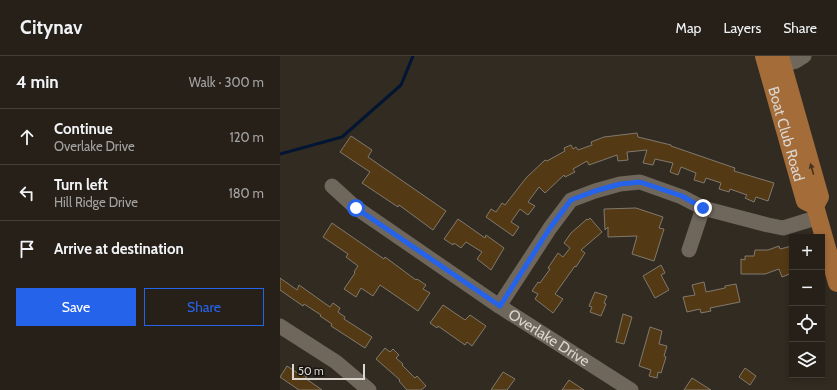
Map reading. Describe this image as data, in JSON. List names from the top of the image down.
{
  "streets": {
    "main road": ["Boat Club Road"],
    "street": ["Overlake Drive"]
  },
  "scale_bar": "50 m",
  "page": {
    "header": "Citynav",
    "nav": ["Map", "Layers", "Share"],
    "heading": ["4 min", "Walk · 300 m"],
    "list": [
      ["Continue", "Overlake Drive", "120 m"],
      ["Turn left", "Hill Ridge Drive", "180 m"],
      "Arrive at destination"
    ],
    "map_buttons": ["+", "−"],
    "buttons": ["Save", "Share"],
    "scale": "50 m"
  }
}
